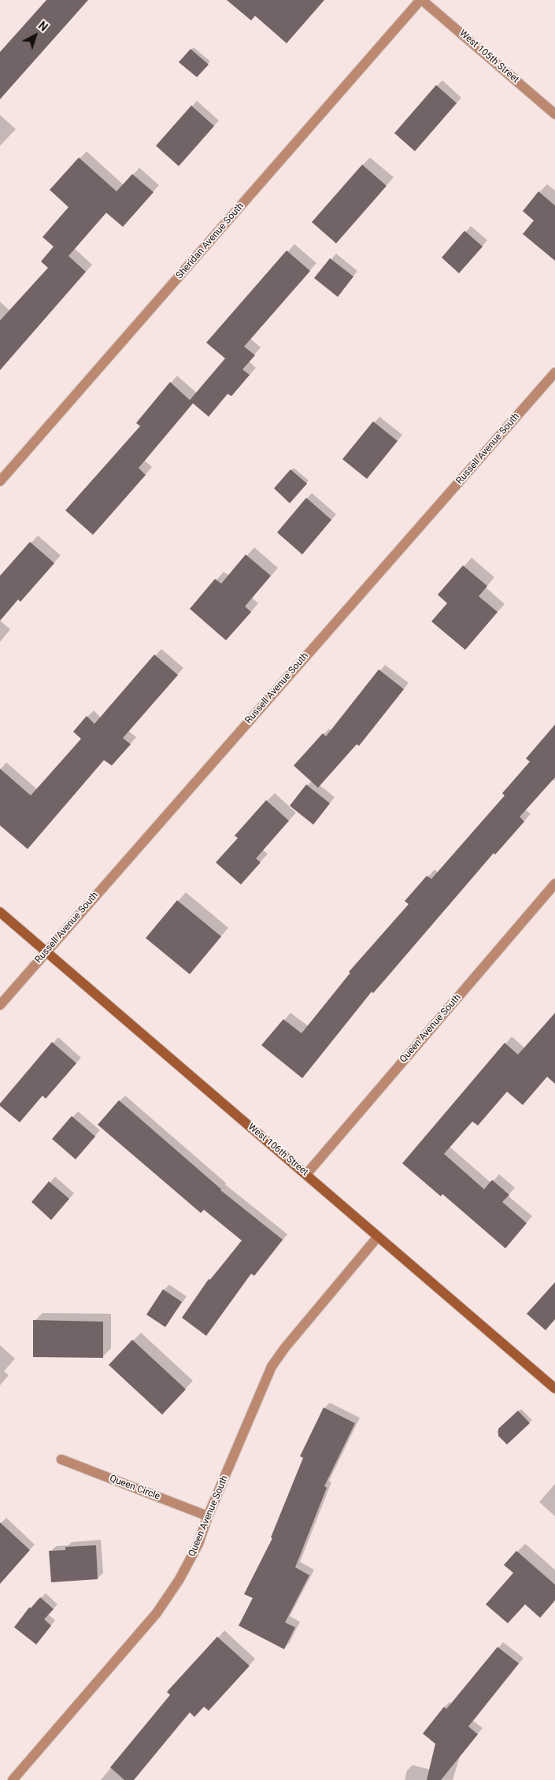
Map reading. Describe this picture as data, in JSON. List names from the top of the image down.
{
  "streets": {
    "street": [
      "West 105th Street",
      "Sheridan Avenue South",
      "Russell Avenue South",
      "Queen Avenue South",
      "West 106th Street",
      "Queen Circle"
    ]
  },
  "crossings": [
    ["West 105th Street", "Sheridan Avenue South"],
    ["Russell Avenue South", "West 106th Street"],
    ["Queen Avenue South", "West 106th Street"],
    ["Queen Avenue South", "Queen Circle"]
  ],
  "north": "top right"
}
